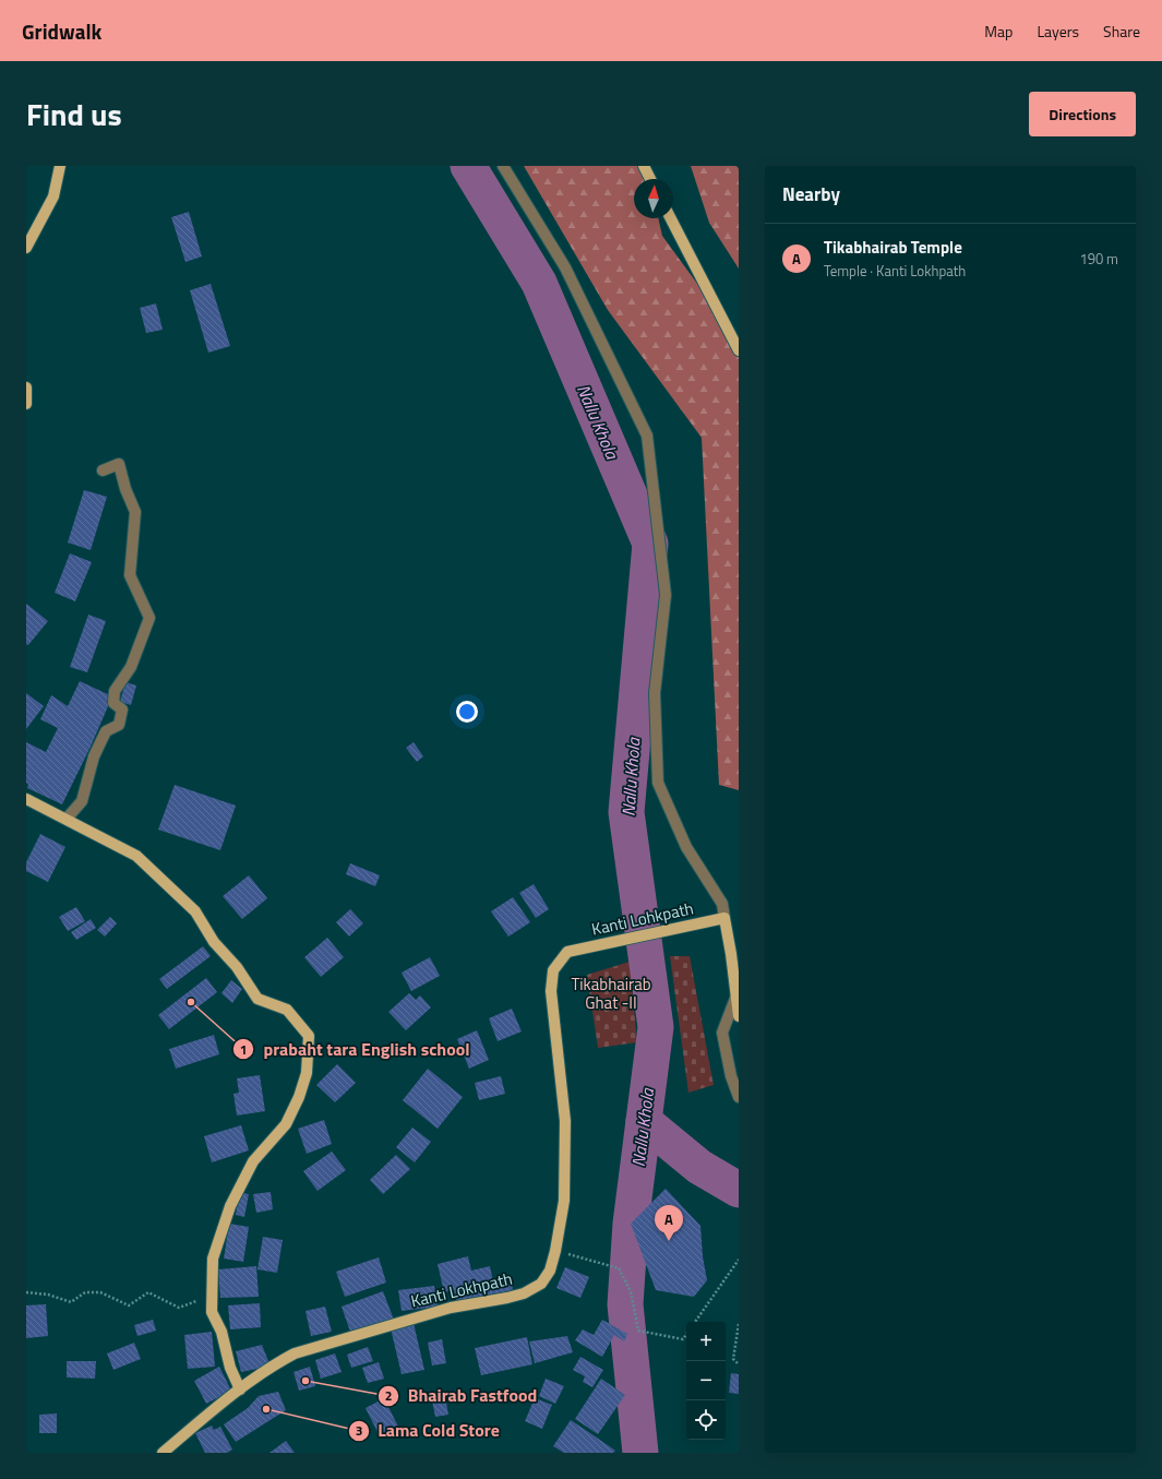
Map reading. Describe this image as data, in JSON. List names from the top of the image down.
{
  "streets": {
    "main road": ["Kanti Lohkpath", "Kanti Lokhpath"]
  },
  "crossings": [
    ["Kanti Lohkpath", "Kanti Lokhpath"]
  ],
  "water": ["Nallu Khola"],
  "parks": ["Tikabhairab Ghat -II"],
  "places": ["prabaht tara English school", "Bhairab Fastfood", "Lama Cold Store"],
  "north": "top",
  "page": {
    "header": "Gridwalk",
    "nav": ["Map", "Layers", "Share"],
    "title": "Find us",
    "buttons": "Directions",
    "heading": "Nearby",
    "list": [
      {
        "mark": "A",
        "name": "Tikabhairab Temple",
        "note": "Temple · Kanti Lokhpath",
        "value": "190 m"
      }
    ],
    "pins": "A",
    "map_buttons": ["+", "−"]
  }
}
